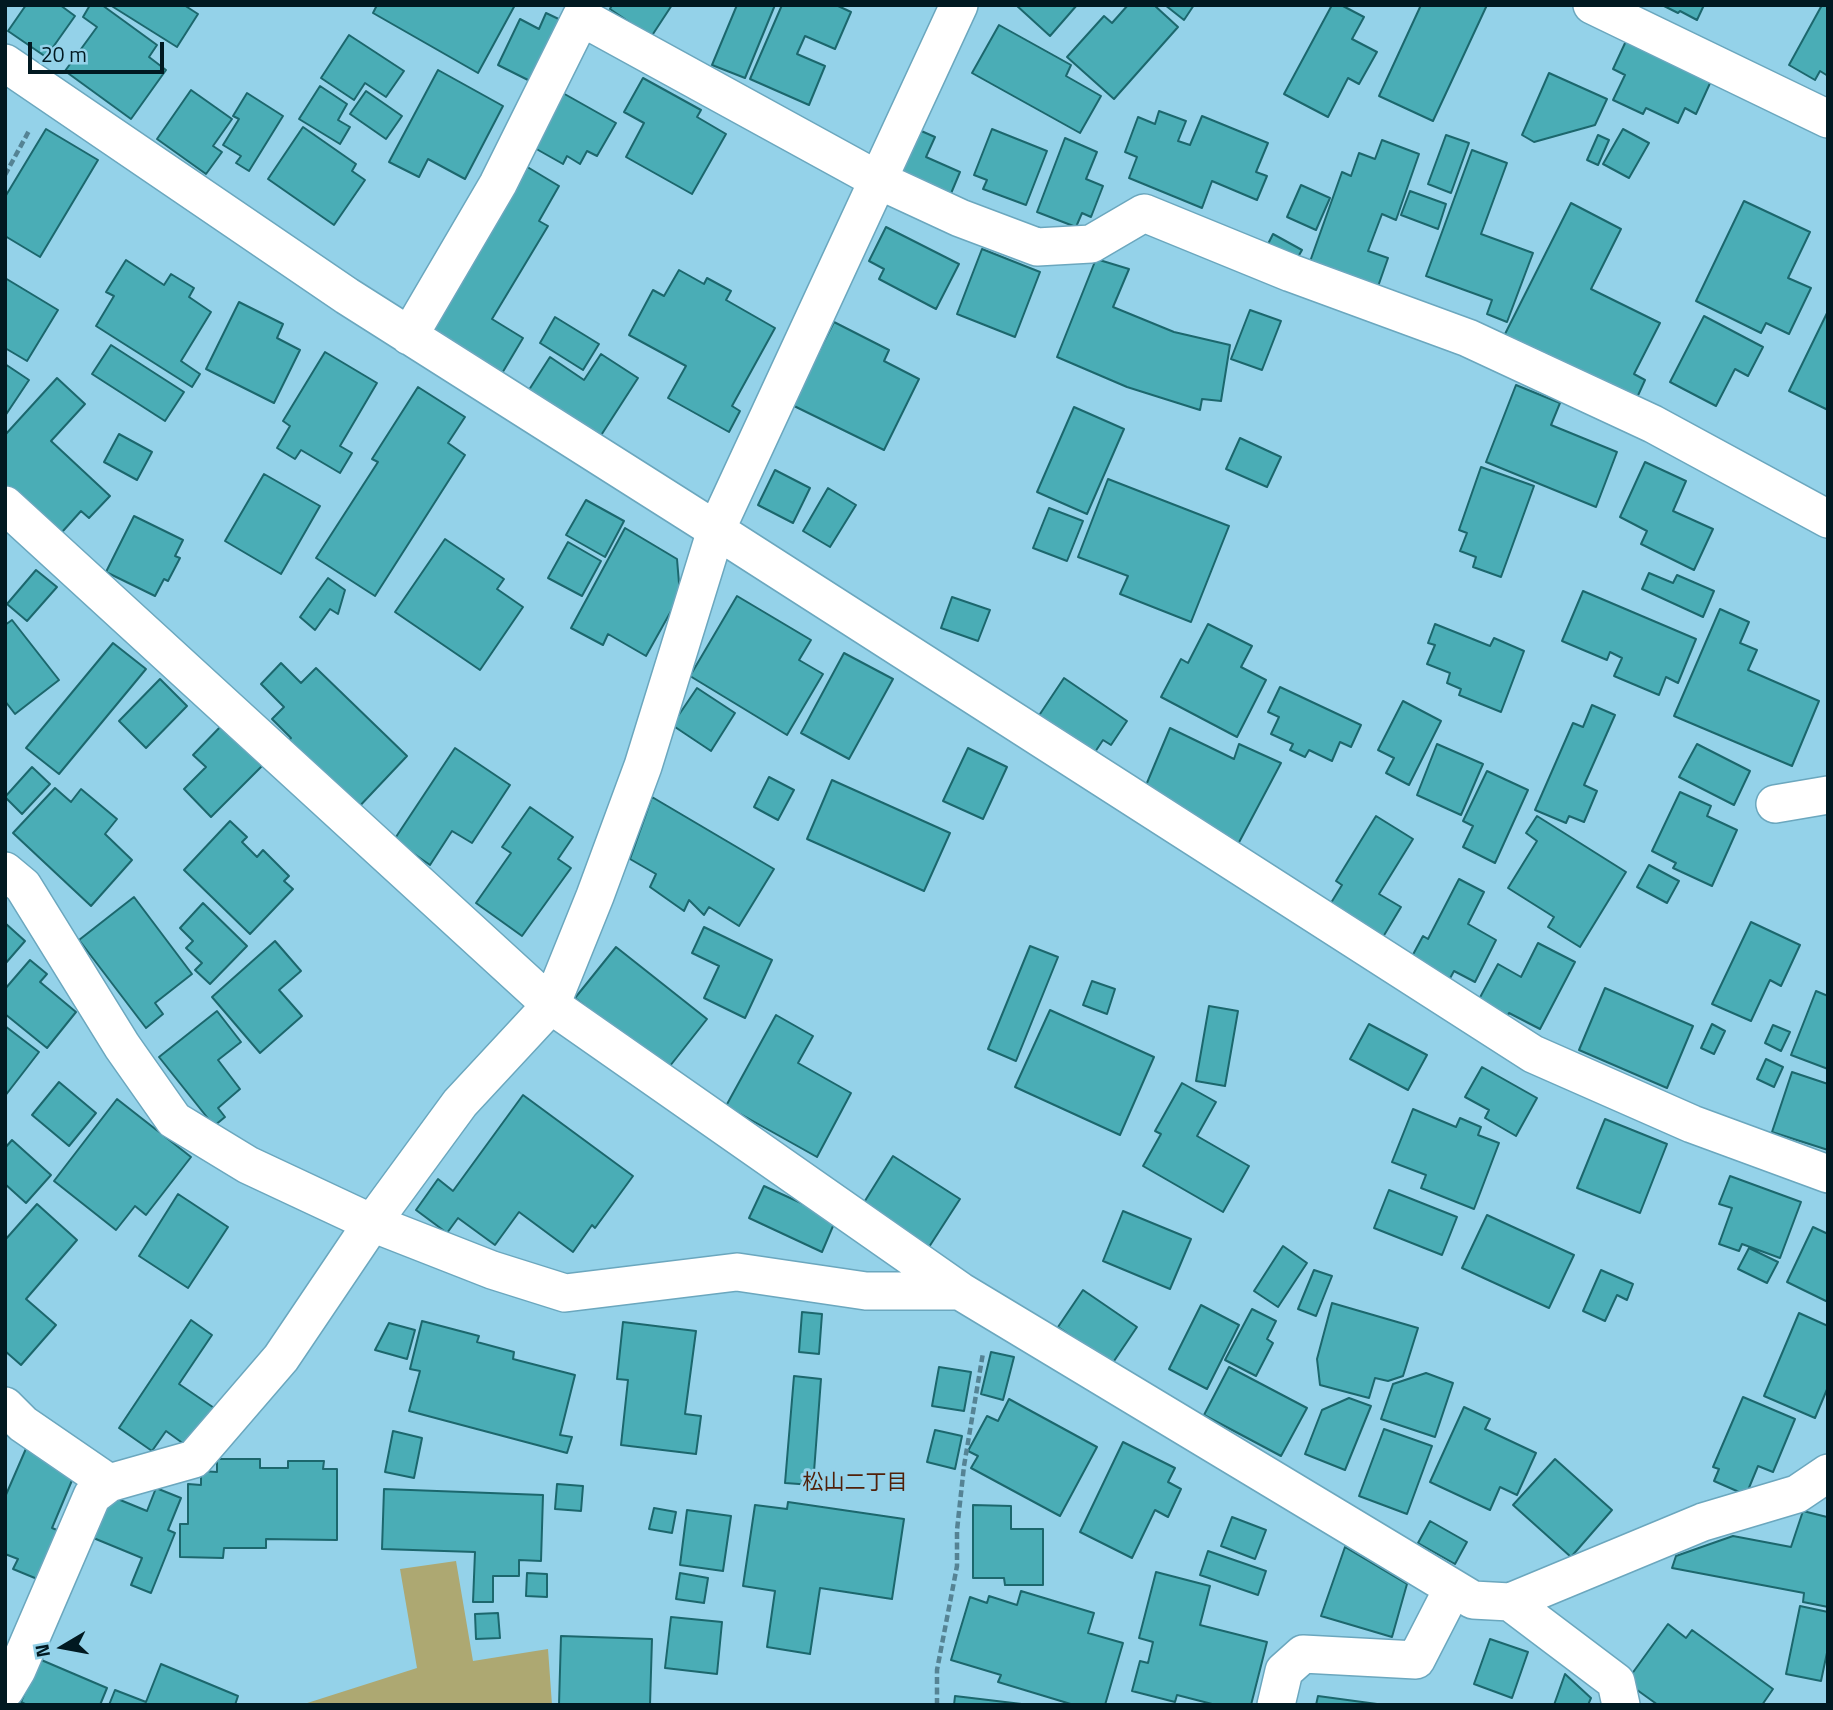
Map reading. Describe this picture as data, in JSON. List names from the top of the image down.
{
  "districts": ["松山二丁目"],
  "scale_bar": "20 m",
  "north": "left"
}
